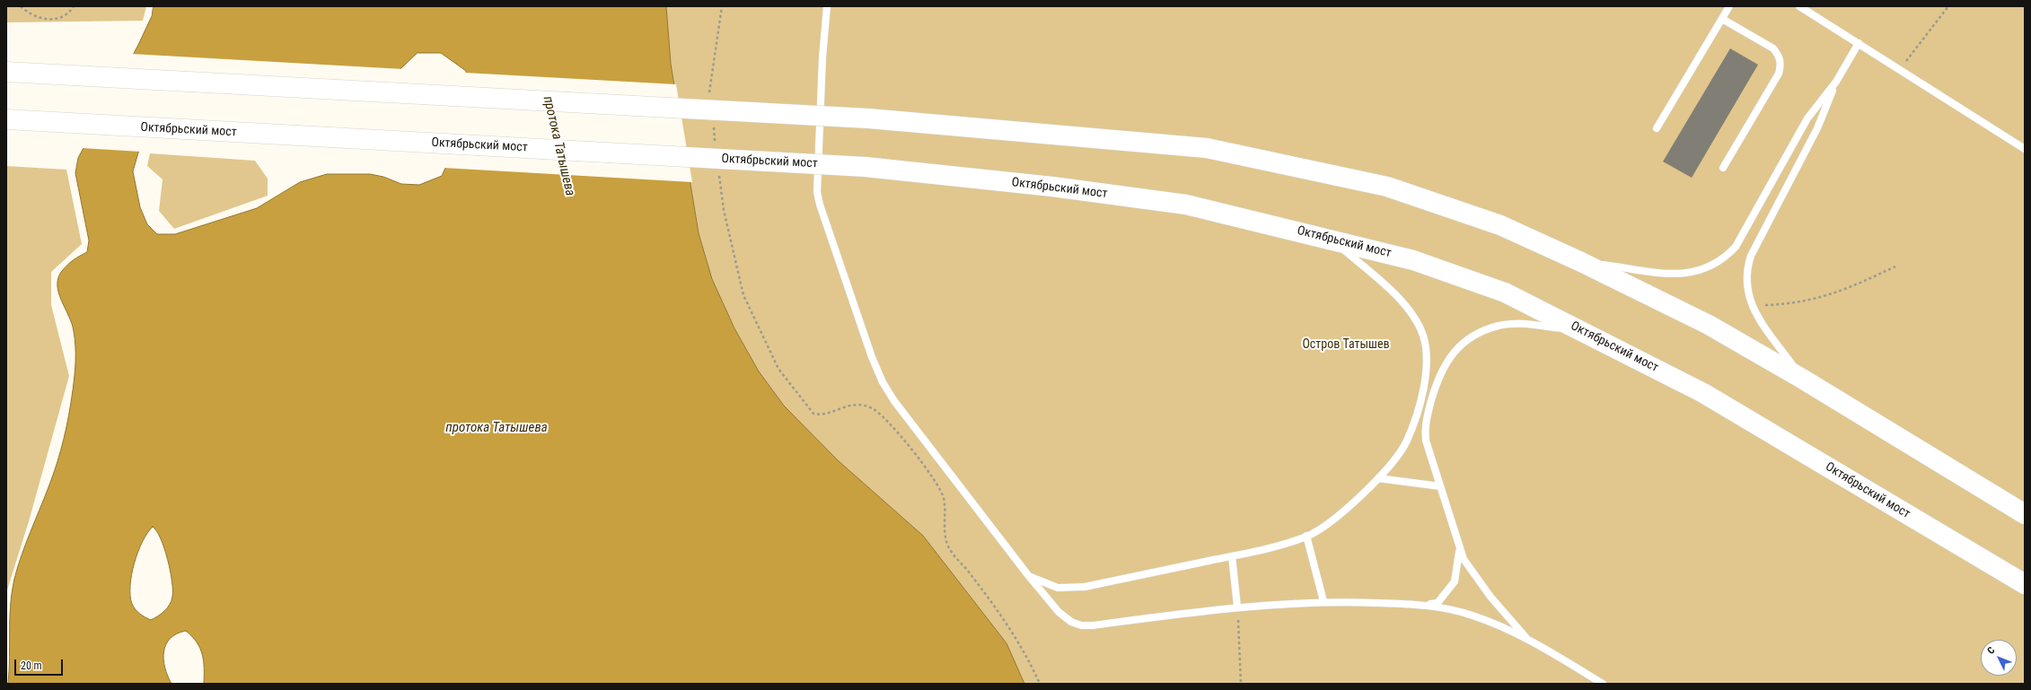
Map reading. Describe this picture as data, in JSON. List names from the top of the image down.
{
  "streets": {
    "main road": ["Октябрьский мост"]
  },
  "water": ["протока Татышева"],
  "parks": ["Остров Татышев"],
  "scale_bar": "20 m",
  "north": "top left"
}
